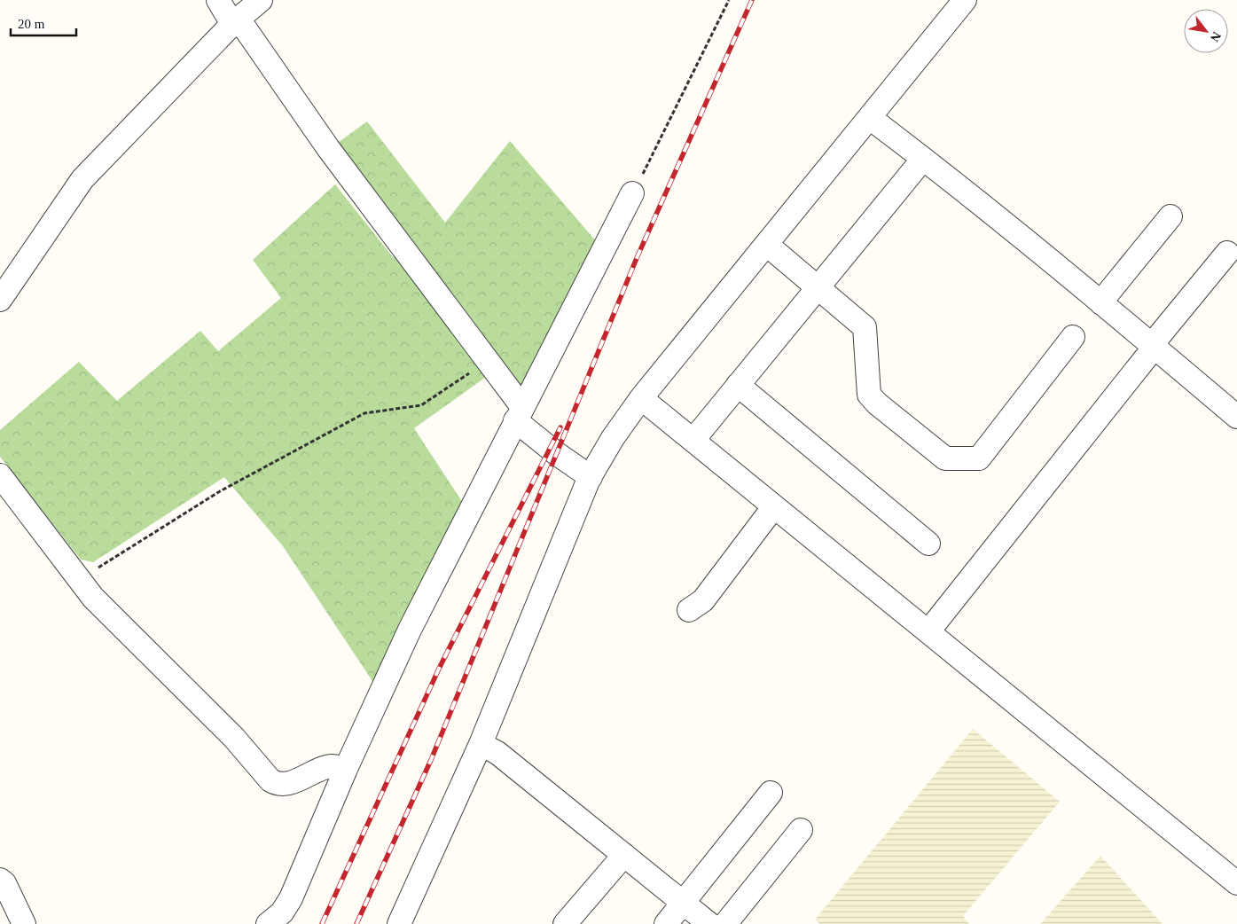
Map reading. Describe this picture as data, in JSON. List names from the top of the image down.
{
  "scale_bar": "20 m",
  "north": "bottom right"
}
